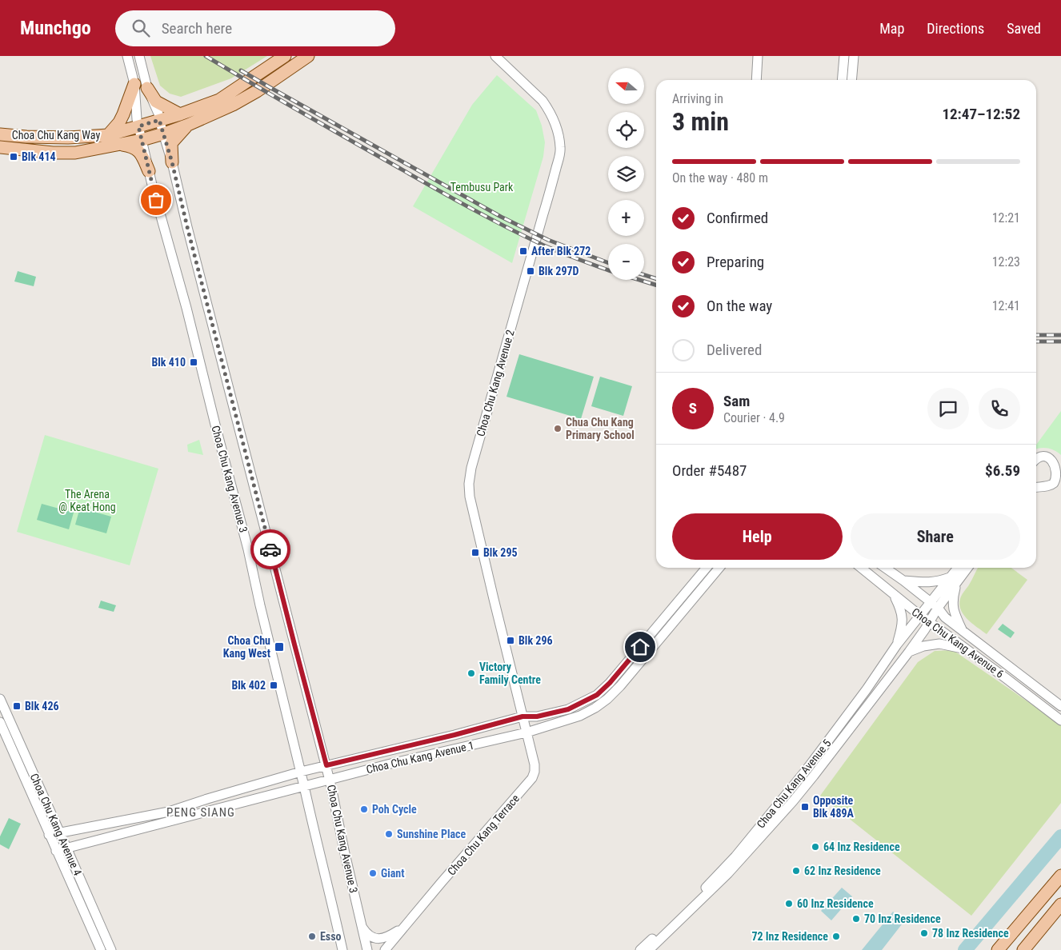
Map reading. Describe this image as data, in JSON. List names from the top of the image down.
{
  "streets": {
    "main road": ["Choa Chu Kang Way"],
    "street": [
      "Choa Chu Kang Avenue 2",
      "Choa Chu Kang Avenue 3",
      "Choa Chu Kang Avenue 6",
      "Choa Chu Kang Avenue 1",
      "Choa Chu Kang Avenue 5",
      "Choa Chu Kang Avenue 4",
      "Choa Chu Kang Terrace"
    ]
  },
  "crossings": [
    ["Choa Chu Kang Way", "Choa Chu Kang Avenue 3"],
    ["Choa Chu Kang Avenue 2", "Choa Chu Kang Avenue 1"],
    ["Choa Chu Kang Avenue 2", "Choa Chu Kang Terrace"],
    ["Choa Chu Kang Avenue 3", "Choa Chu Kang Avenue 1"],
    ["Choa Chu Kang Avenue 3", "Choa Chu Kang Terrace"],
    ["Choa Chu Kang Avenue 6", "Choa Chu Kang Avenue 5"],
    ["Choa Chu Kang Avenue 1", "Choa Chu Kang Avenue 4"],
    ["Choa Chu Kang Avenue 1", "Choa Chu Kang Terrace"]
  ],
  "districts": ["PENG SIANG"],
  "parks": ["Tembusu Park", "The Arena @ Keat Hong"],
  "places": {
    "transit": [
      "Blk 414",
      "After Blk 272",
      "Blk 297D",
      "Blk 410",
      "Blk 295",
      "Blk 296",
      "Choa Chu Kang West",
      "Blk 402",
      "Blk 426",
      "Opposite Blk 489A"
    ],
    "other": [
      "Chua Chu Kang Primary School",
      "Victory Family Centre",
      "Poh Cycle",
      "Sunshine Place",
      "64 Inz Residence",
      "62 Inz Residence",
      "Giant",
      "60 Inz Residence",
      "70 Inz Residence",
      "78 Inz Residence",
      "Esso",
      "72 Inz Residence"
    ]
  },
  "north": "left",
  "page": {
    "header": "Munchgo",
    "search": "Search here",
    "nav": ["Map", "Directions", "Saved"],
    "map_buttons": ["+", "−"],
    "heading": ["3 min", "Arriving in", "12:47–12:52"],
    "panel": [
      "Sam",
      "Courier · 4.9",
      "Order #5487",
      "$6.59"
    ],
    "bar": "On the way · 480 m",
    "list": [
      ["Confirmed", "12:21"],
      ["Preparing", "12:23"],
      ["On the way", "12:41"],
      "Delivered"
    ],
    "round": "S",
    "buttons": ["Help", "Share"]
  }
}
